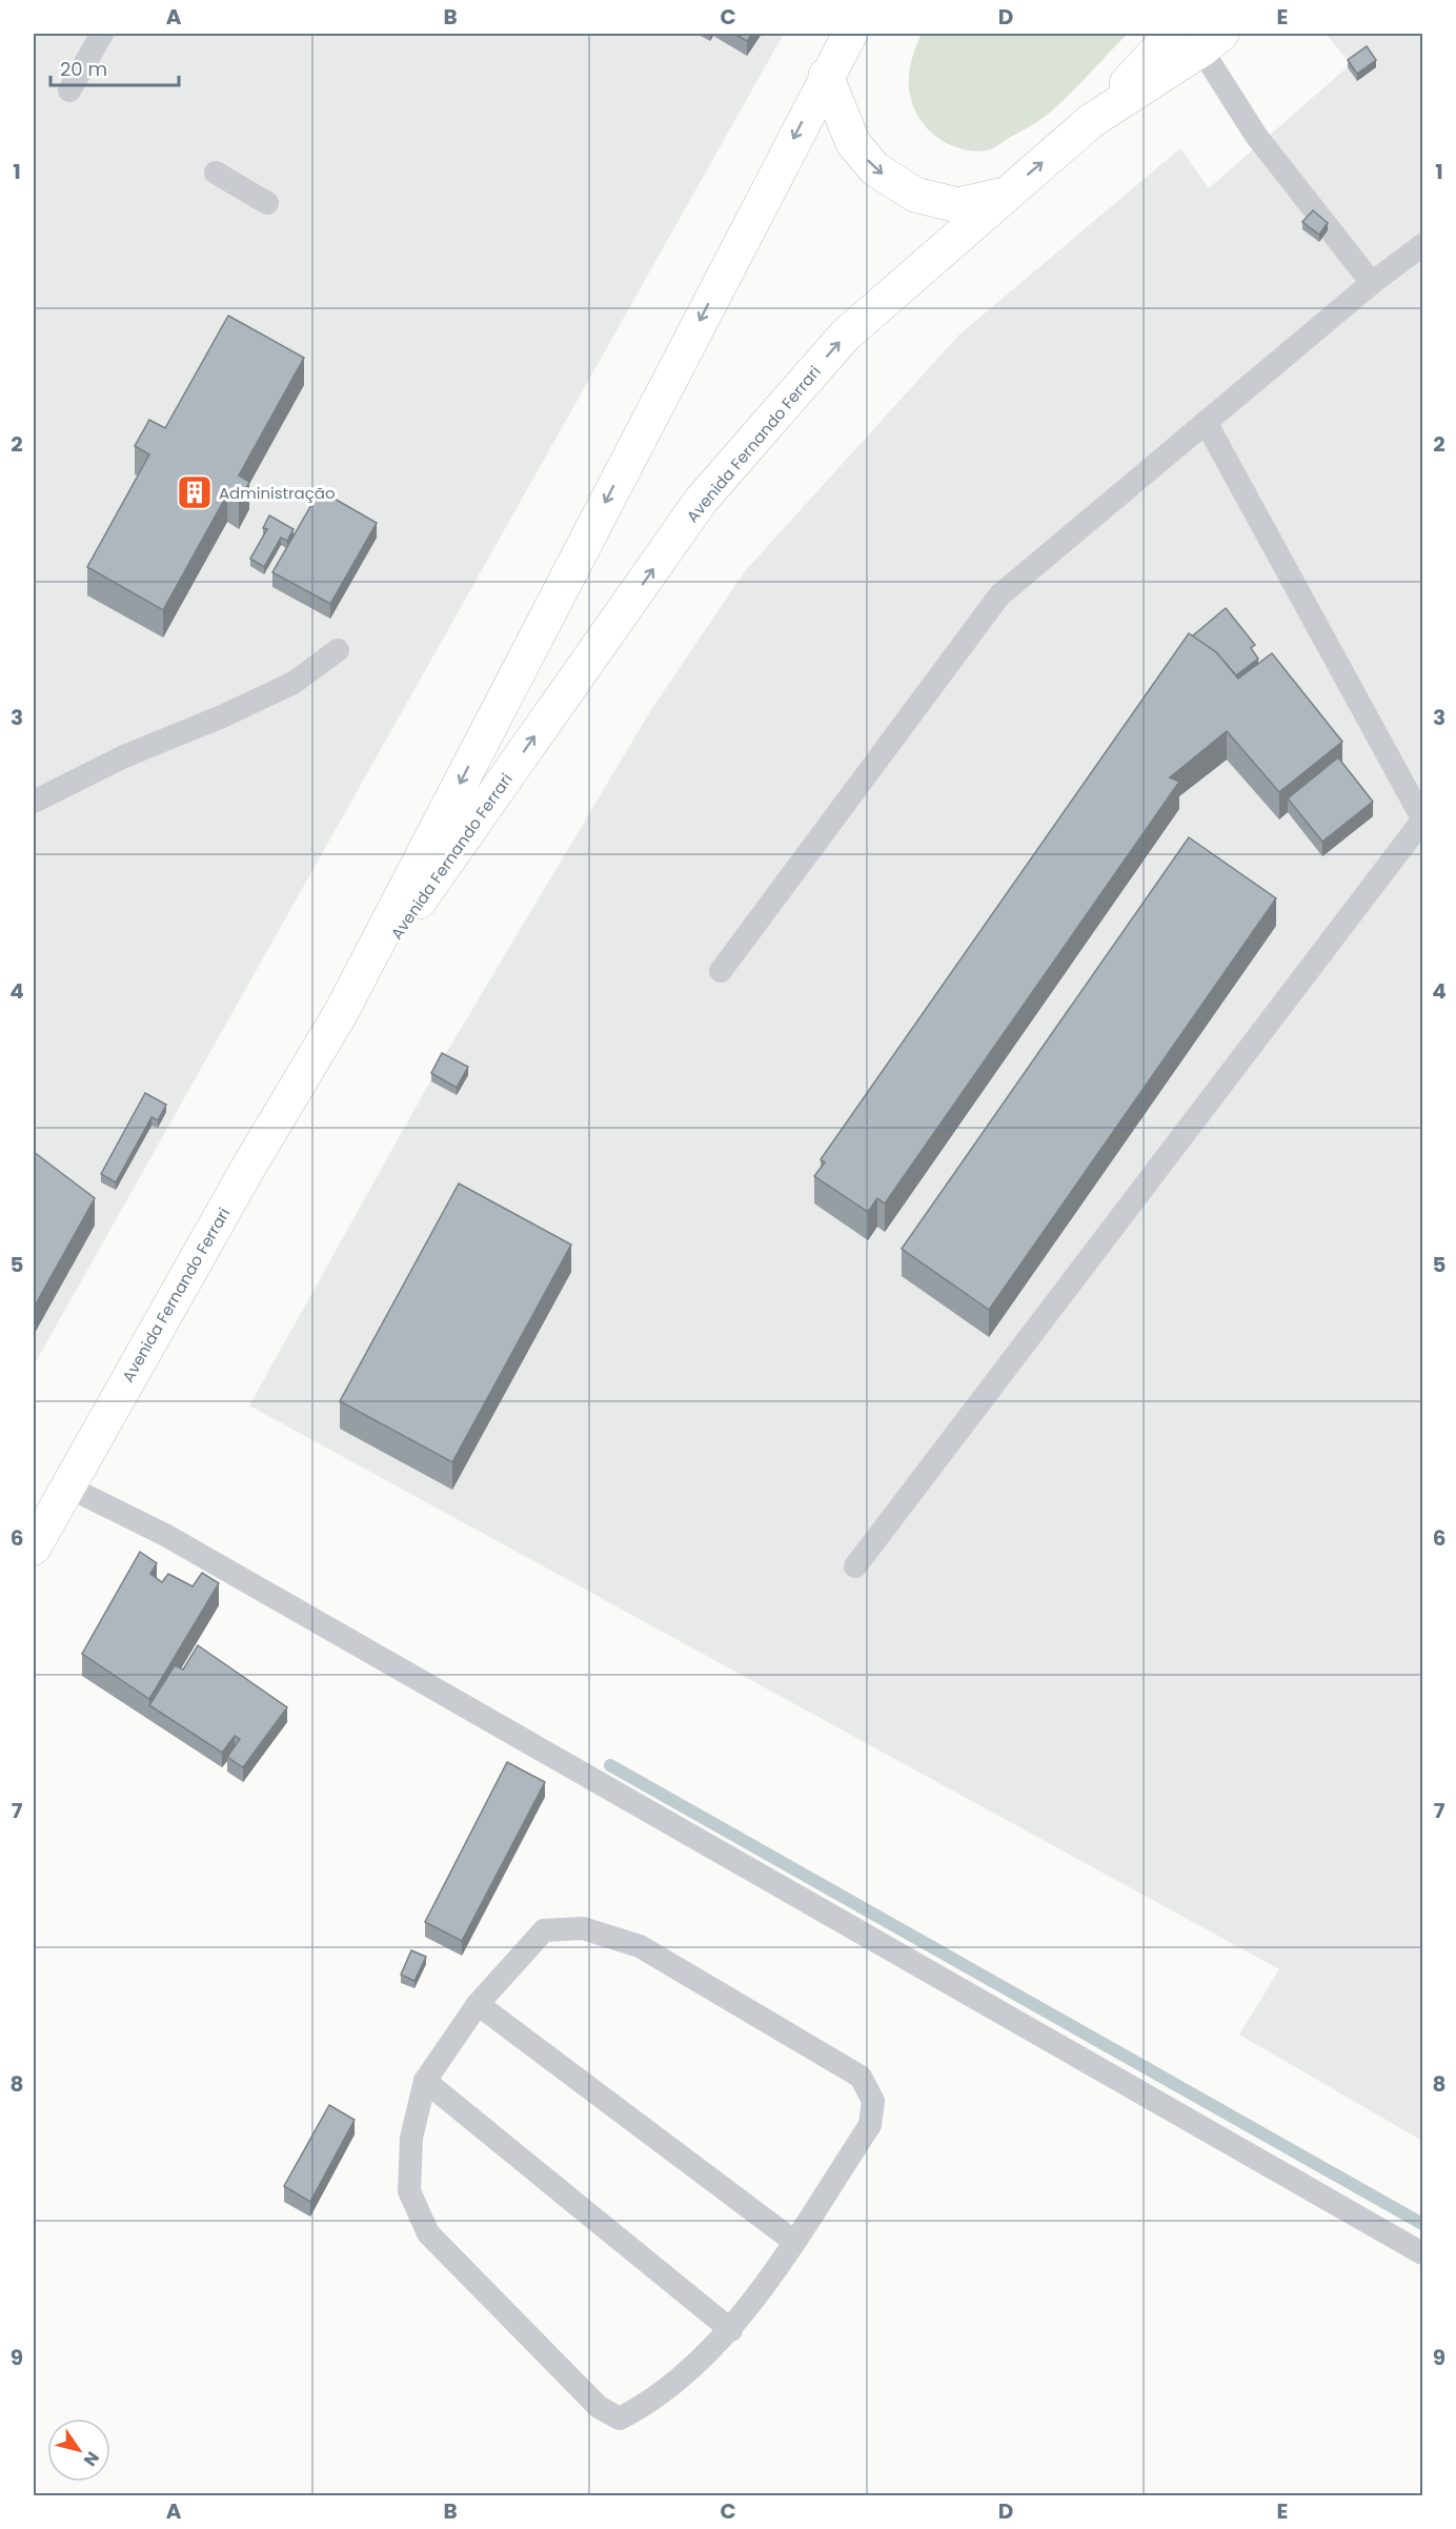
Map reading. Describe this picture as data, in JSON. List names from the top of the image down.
{
  "streets": {
    "street": ["Avenida Fernando Ferrari"]
  },
  "places": {
    "building": ["Administração"]
  },
  "scale_bar": "20 m",
  "north": "bottom right",
  "grid": {
    "columns": [
      "A",
      "B",
      "C",
      "D",
      "E"
    ],
    "rows": [
      "1",
      "2",
      "3",
      "4",
      "5",
      "6",
      "7",
      "8",
      "9"
    ]
  }
}
